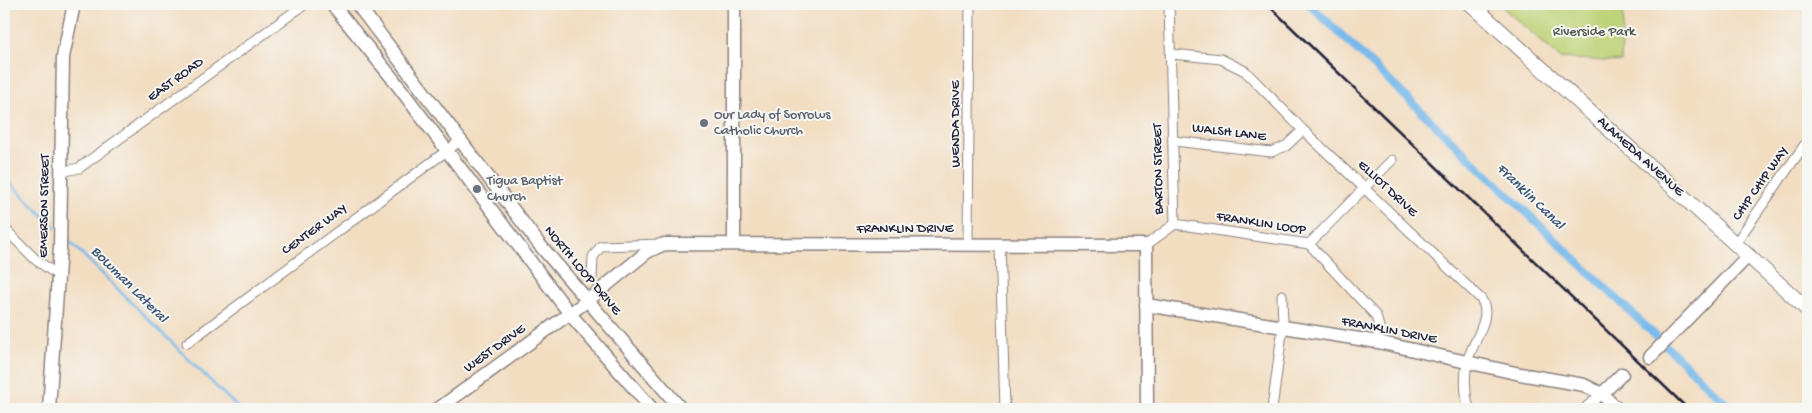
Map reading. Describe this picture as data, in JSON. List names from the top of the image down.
{
  "streets": {
    "main road": ["ALAMEDA AVENUE"],
    "street": [
      "EAST ROAD",
      "WENDA DRIVE",
      "WALSH LANE",
      "BARTON STREET",
      "CHIP CHIP WAY",
      "ELLIOT DRIVE",
      "EMERSON STREET",
      "FRANKLIN LOOP",
      "FRANKLIN DRIVE",
      "CENTER WAY",
      "NORTH LOOP DRIVE",
      "WEST DRIVE"
    ]
  },
  "crossings": [
    ["EAST ROAD", "EMERSON STREET"],
    ["WENDA DRIVE", "FRANKLIN DRIVE"],
    ["WALSH LANE", "BARTON STREET"],
    ["WALSH LANE", "ELLIOT DRIVE"],
    ["ALAMEDA AVENUE", "CHIP CHIP WAY"],
    ["BARTON STREET", "ELLIOT DRIVE"],
    ["BARTON STREET", "FRANKLIN LOOP"],
    ["BARTON STREET", "FRANKLIN DRIVE"],
    ["ELLIOT DRIVE", "FRANKLIN DRIVE"],
    ["FRANKLIN LOOP", "FRANKLIN DRIVE"],
    ["FRANKLIN DRIVE", "NORTH LOOP DRIVE"],
    ["FRANKLIN DRIVE", "WEST DRIVE"],
    ["CENTER WAY", "NORTH LOOP DRIVE"]
  ],
  "water": ["Franklin Canal", "Bowman Lateral"],
  "parks": ["Riverside Park"],
  "places": ["Our Lady of Sorrows Catholic Church", "Tigua Baptist Church"]
}
